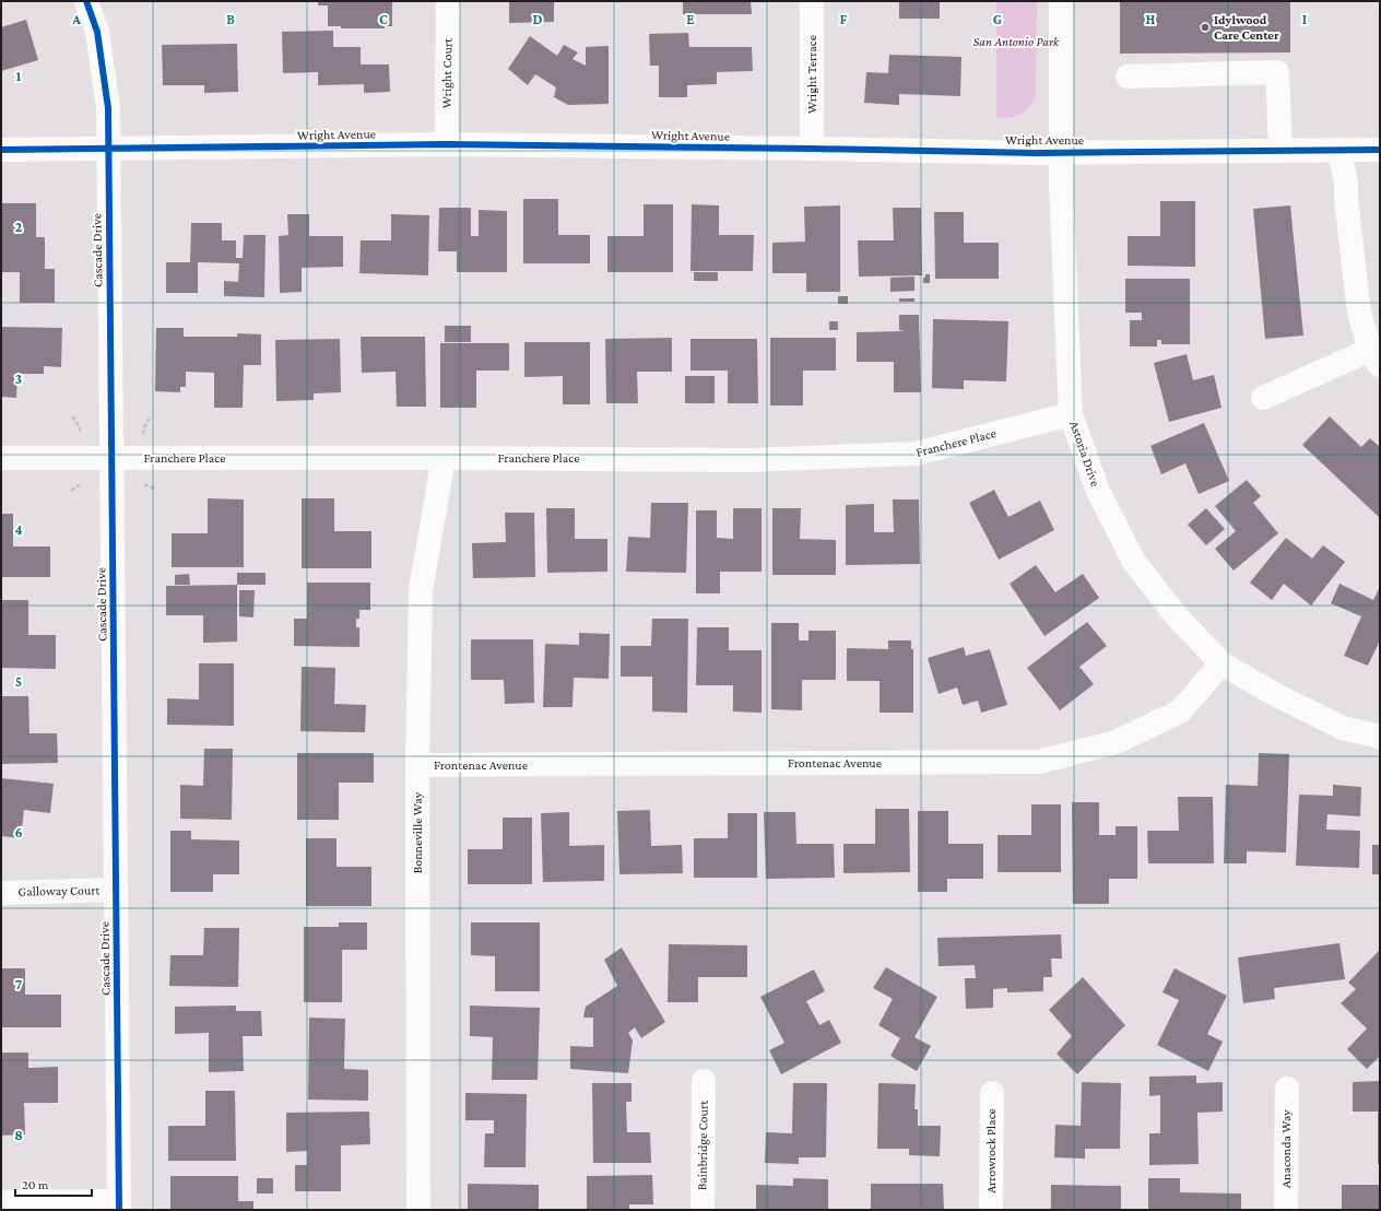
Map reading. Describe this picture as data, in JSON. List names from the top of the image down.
{
  "streets": {
    "street": [
      "Wright Court",
      "Wright Terrace",
      "Wright Avenue",
      "Cascade Drive",
      "Franchere Place",
      "Astoria Drive",
      "Frontenac Avenue",
      "Bonneville Way",
      "Galloway Court",
      "Bainbridge Court",
      "Anaconda Way",
      "Arrowrock Place"
    ]
  },
  "crossings": [
    ["Wright Court", "Wright Avenue"],
    ["Wright Terrace", "Wright Avenue"],
    ["Wright Avenue", "Cascade Drive"],
    ["Wright Avenue", "Astoria Drive"],
    ["Cascade Drive", "Franchere Place"],
    ["Cascade Drive", "Galloway Court"],
    ["Franchere Place", "Astoria Drive"],
    ["Franchere Place", "Bonneville Way"],
    ["Astoria Drive", "Frontenac Avenue"],
    ["Frontenac Avenue", "Bonneville Way"]
  ],
  "parks": ["San Antonio Park"],
  "places": ["Idylwood Care Center"],
  "scale_bar": "20 m",
  "grid": {
    "columns": [
      "A",
      "B",
      "C",
      "D",
      "E",
      "F",
      "G",
      "H",
      "I"
    ],
    "rows": [
      "1",
      "2",
      "3",
      "4",
      "5",
      "6",
      "7",
      "8"
    ]
  }
}
